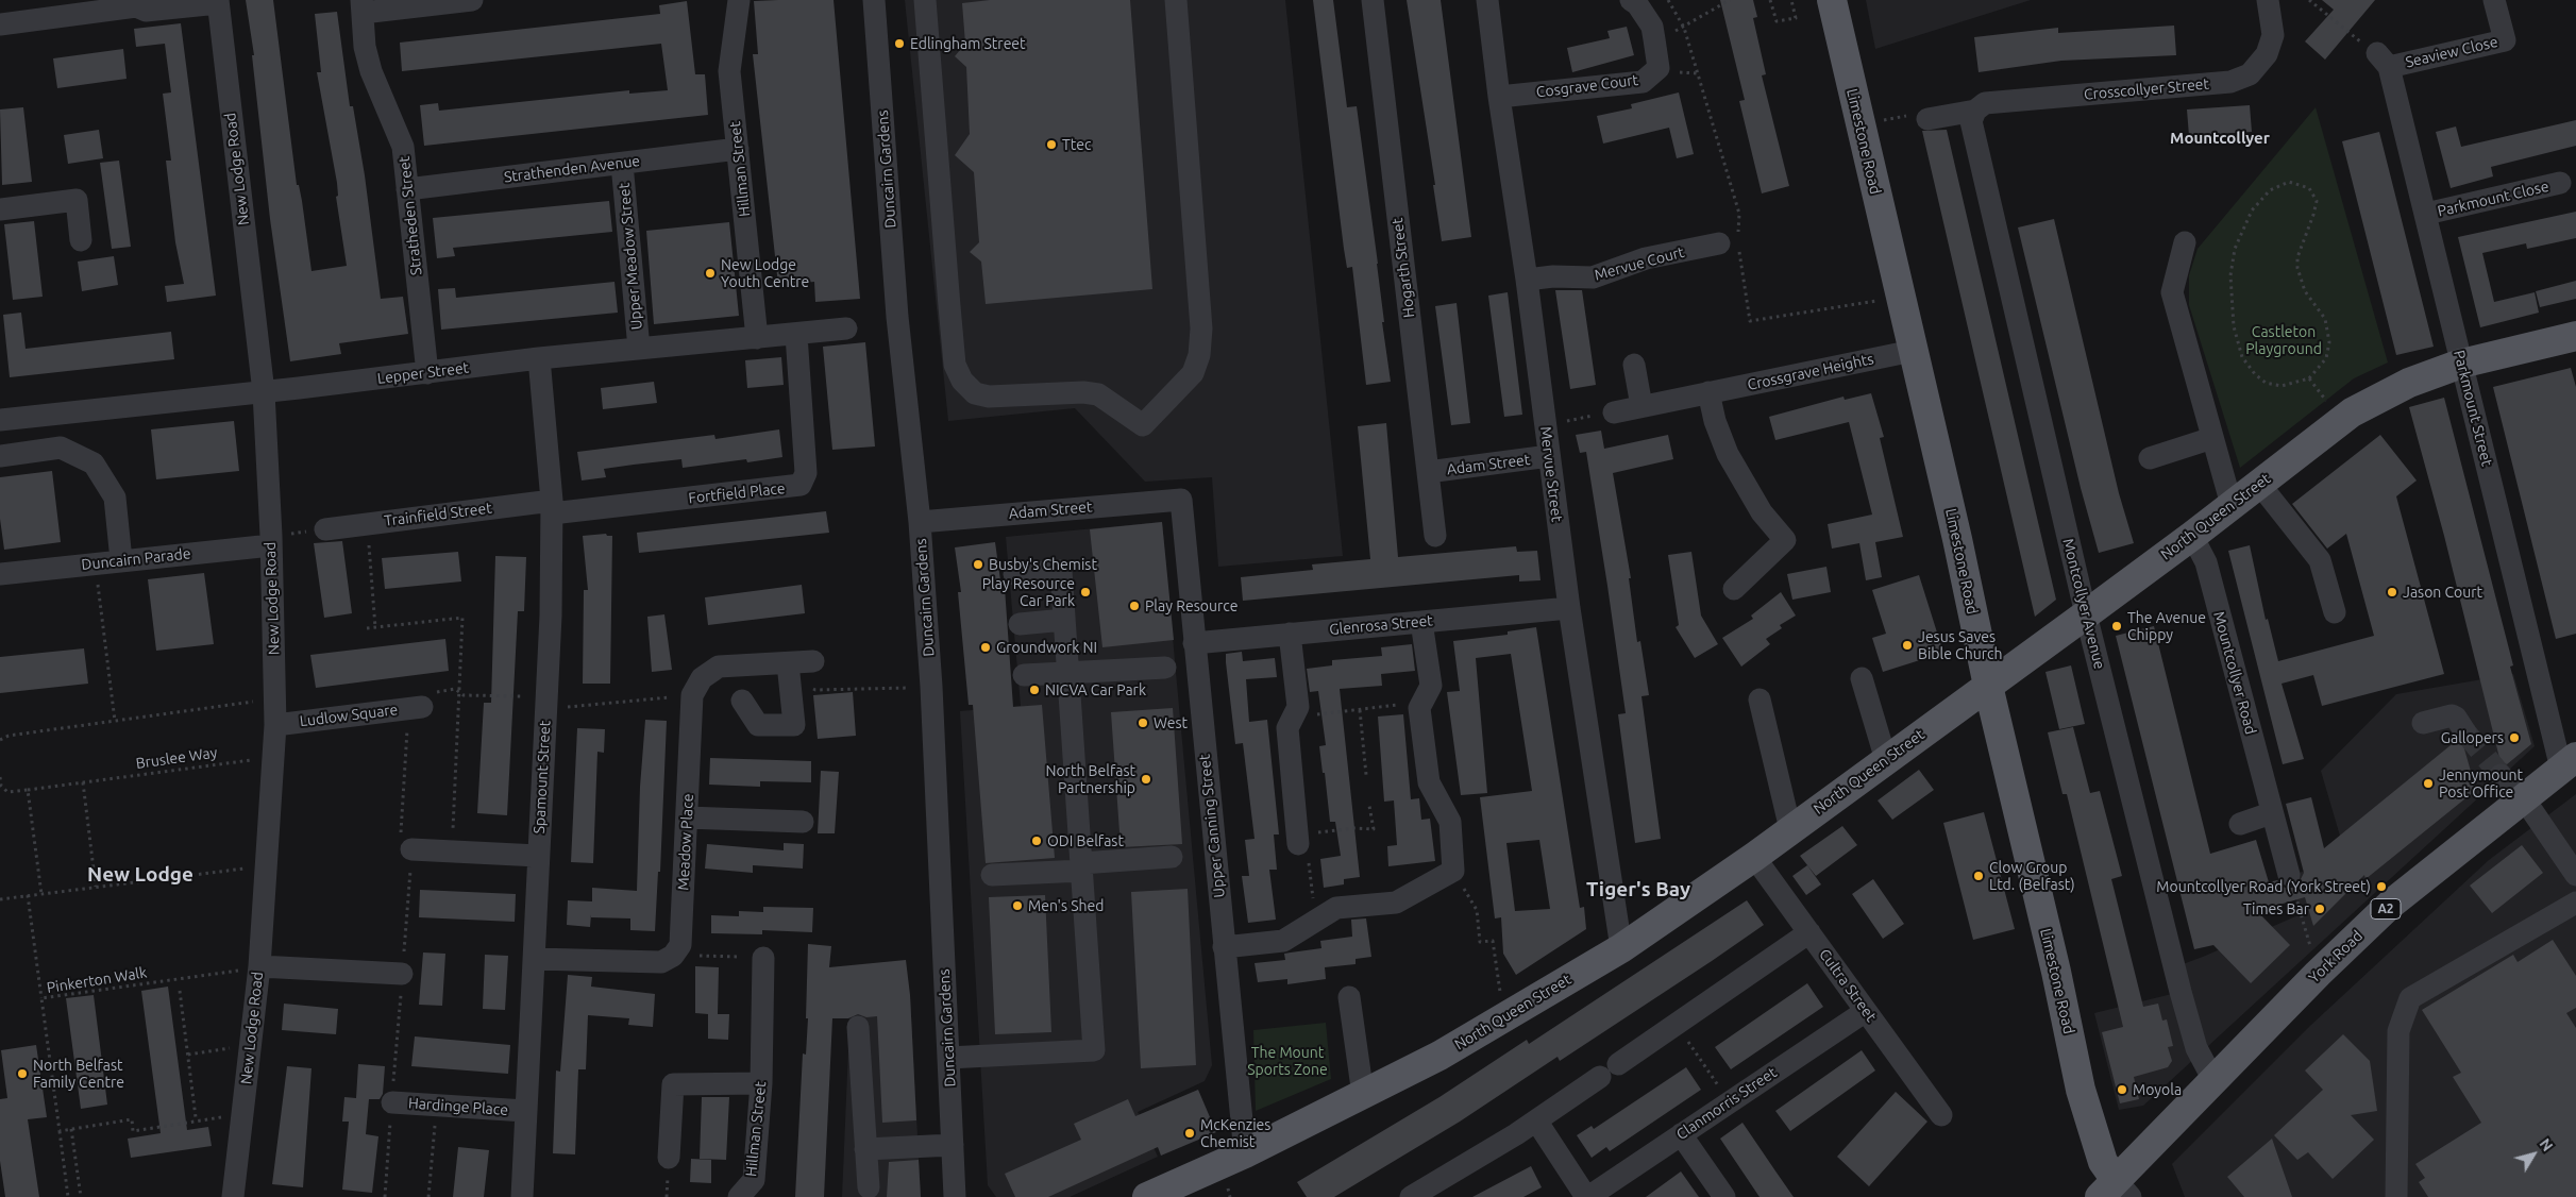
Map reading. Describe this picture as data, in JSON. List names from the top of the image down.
{
  "streets": {
    "main road": [
      "Limestone Road",
      "North Queen Street",
      "A2",
      "York Road"
    ],
    "street": [
      "Seaview Close",
      "Cosgrave Court",
      "Crosscollyer Street",
      "New Lodge Road",
      "Strathenden Avenue",
      "Hillman Street",
      "Duncairn Gardens",
      "Parkmount Close",
      "Stratheden Street",
      "Upper Meadow Street",
      "Mervue Court",
      "Hogarth Street",
      "Crossgrave Heights",
      "Lepper Street",
      "Parkmount Street",
      "Adam Street",
      "Mervue Street",
      "Fortfield Place",
      "Trainfield Street",
      "Duncairn Parade",
      "Montcollyer Avenue",
      "Glenrosa Street",
      "Mountcollyer Road",
      "Ludlow Square",
      "Spamount Street",
      "Upper Canning Street",
      "Meadow Place",
      "Cultra Street",
      "Clanmorris Street",
      "Hardinge Place"
    ],
    "path": ["Bruslee Way", "Pinkerton Walk"]
  },
  "crossings": [
    ["Seaview Close", "Parkmount Street"],
    ["Cosgrave Court", "Mervue Street"],
    ["Crosscollyer Street", "Montcollyer Avenue"],
    ["Limestone Road", "Crossgrave Heights"],
    ["Limestone Road", "North Queen Street"],
    ["Limestone Road", "York Road"],
    ["New Lodge Road", "Lepper Street"],
    ["New Lodge Road", "Duncairn Parade"],
    ["New Lodge Road", "Ludlow Square"],
    ["New Lodge Road", "Bruslee Way"],
    ["New Lodge Road", "Pinkerton Walk"],
    ["Strathenden Avenue", "Hillman Street"],
    ["Strathenden Avenue", "Stratheden Street"],
    ["Strathenden Avenue", "Upper Meadow Street"],
    ["Hillman Street", "Lepper Street"],
    ["Duncairn Gardens", "Adam Street"],
    ["Parkmount Close", "Parkmount Street"],
    ["Stratheden Street", "Lepper Street"],
    ["Upper Meadow Street", "Lepper Street"],
    ["Mervue Court", "Mervue Street"],
    ["Hogarth Street", "Adam Street"],
    ["Lepper Street", "Fortfield Place"],
    ["Lepper Street", "Spamount Street"],
    ["Parkmount Street", "North Queen Street"],
    ["Parkmount Street", "York Road"],
    ["Adam Street", "Mervue Street"],
    ["Adam Street", "Upper Canning Street"],
    ["Mervue Street", "North Queen Street"],
    ["Mervue Street", "Glenrosa Street"],
    ["Fortfield Place", "Trainfield Street"],
    ["Fortfield Place", "Spamount Street"],
    ["Trainfield Street", "Spamount Street"],
    ["North Queen Street", "Montcollyer Avenue"],
    ["North Queen Street", "Mountcollyer Road"],
    ["North Queen Street", "Upper Canning Street"],
    ["North Queen Street", "Cultra Street"],
    ["Montcollyer Avenue", "York Road"],
    ["Glenrosa Street", "Upper Canning Street"],
    ["Spamount Street", "Hardinge Place"],
    ["Cultra Street", "Clanmorris Street"]
  ],
  "districts": ["Mountcollyer", "New Lodge", "Tiger's Bay"],
  "parks": ["Castleton Playground", "The Mount Sports Zone"],
  "places": [
    "Edlingham Street",
    "Ttec",
    "New Lodge Youth Centre",
    "Busby's Chemist",
    "Play Resource Car Park",
    "Jason Court",
    "Play Resource",
    "The Avenue Chippy",
    "Jesus Saves Bible Church",
    "Groundwork NI",
    "NICVA Car Park",
    "West",
    "Gallopers",
    "North Belfast Partnership",
    "Jennymount Post Office",
    "ODI Belfast",
    "Clow Group Ltd. (Belfast)",
    "Mountcollyer Road (York Street)",
    "Men's Shed",
    "Times Bar",
    "North Belfast Family Centre",
    "Moyola",
    "McKenzies Chemist"
  ],
  "north": "top right"
}
